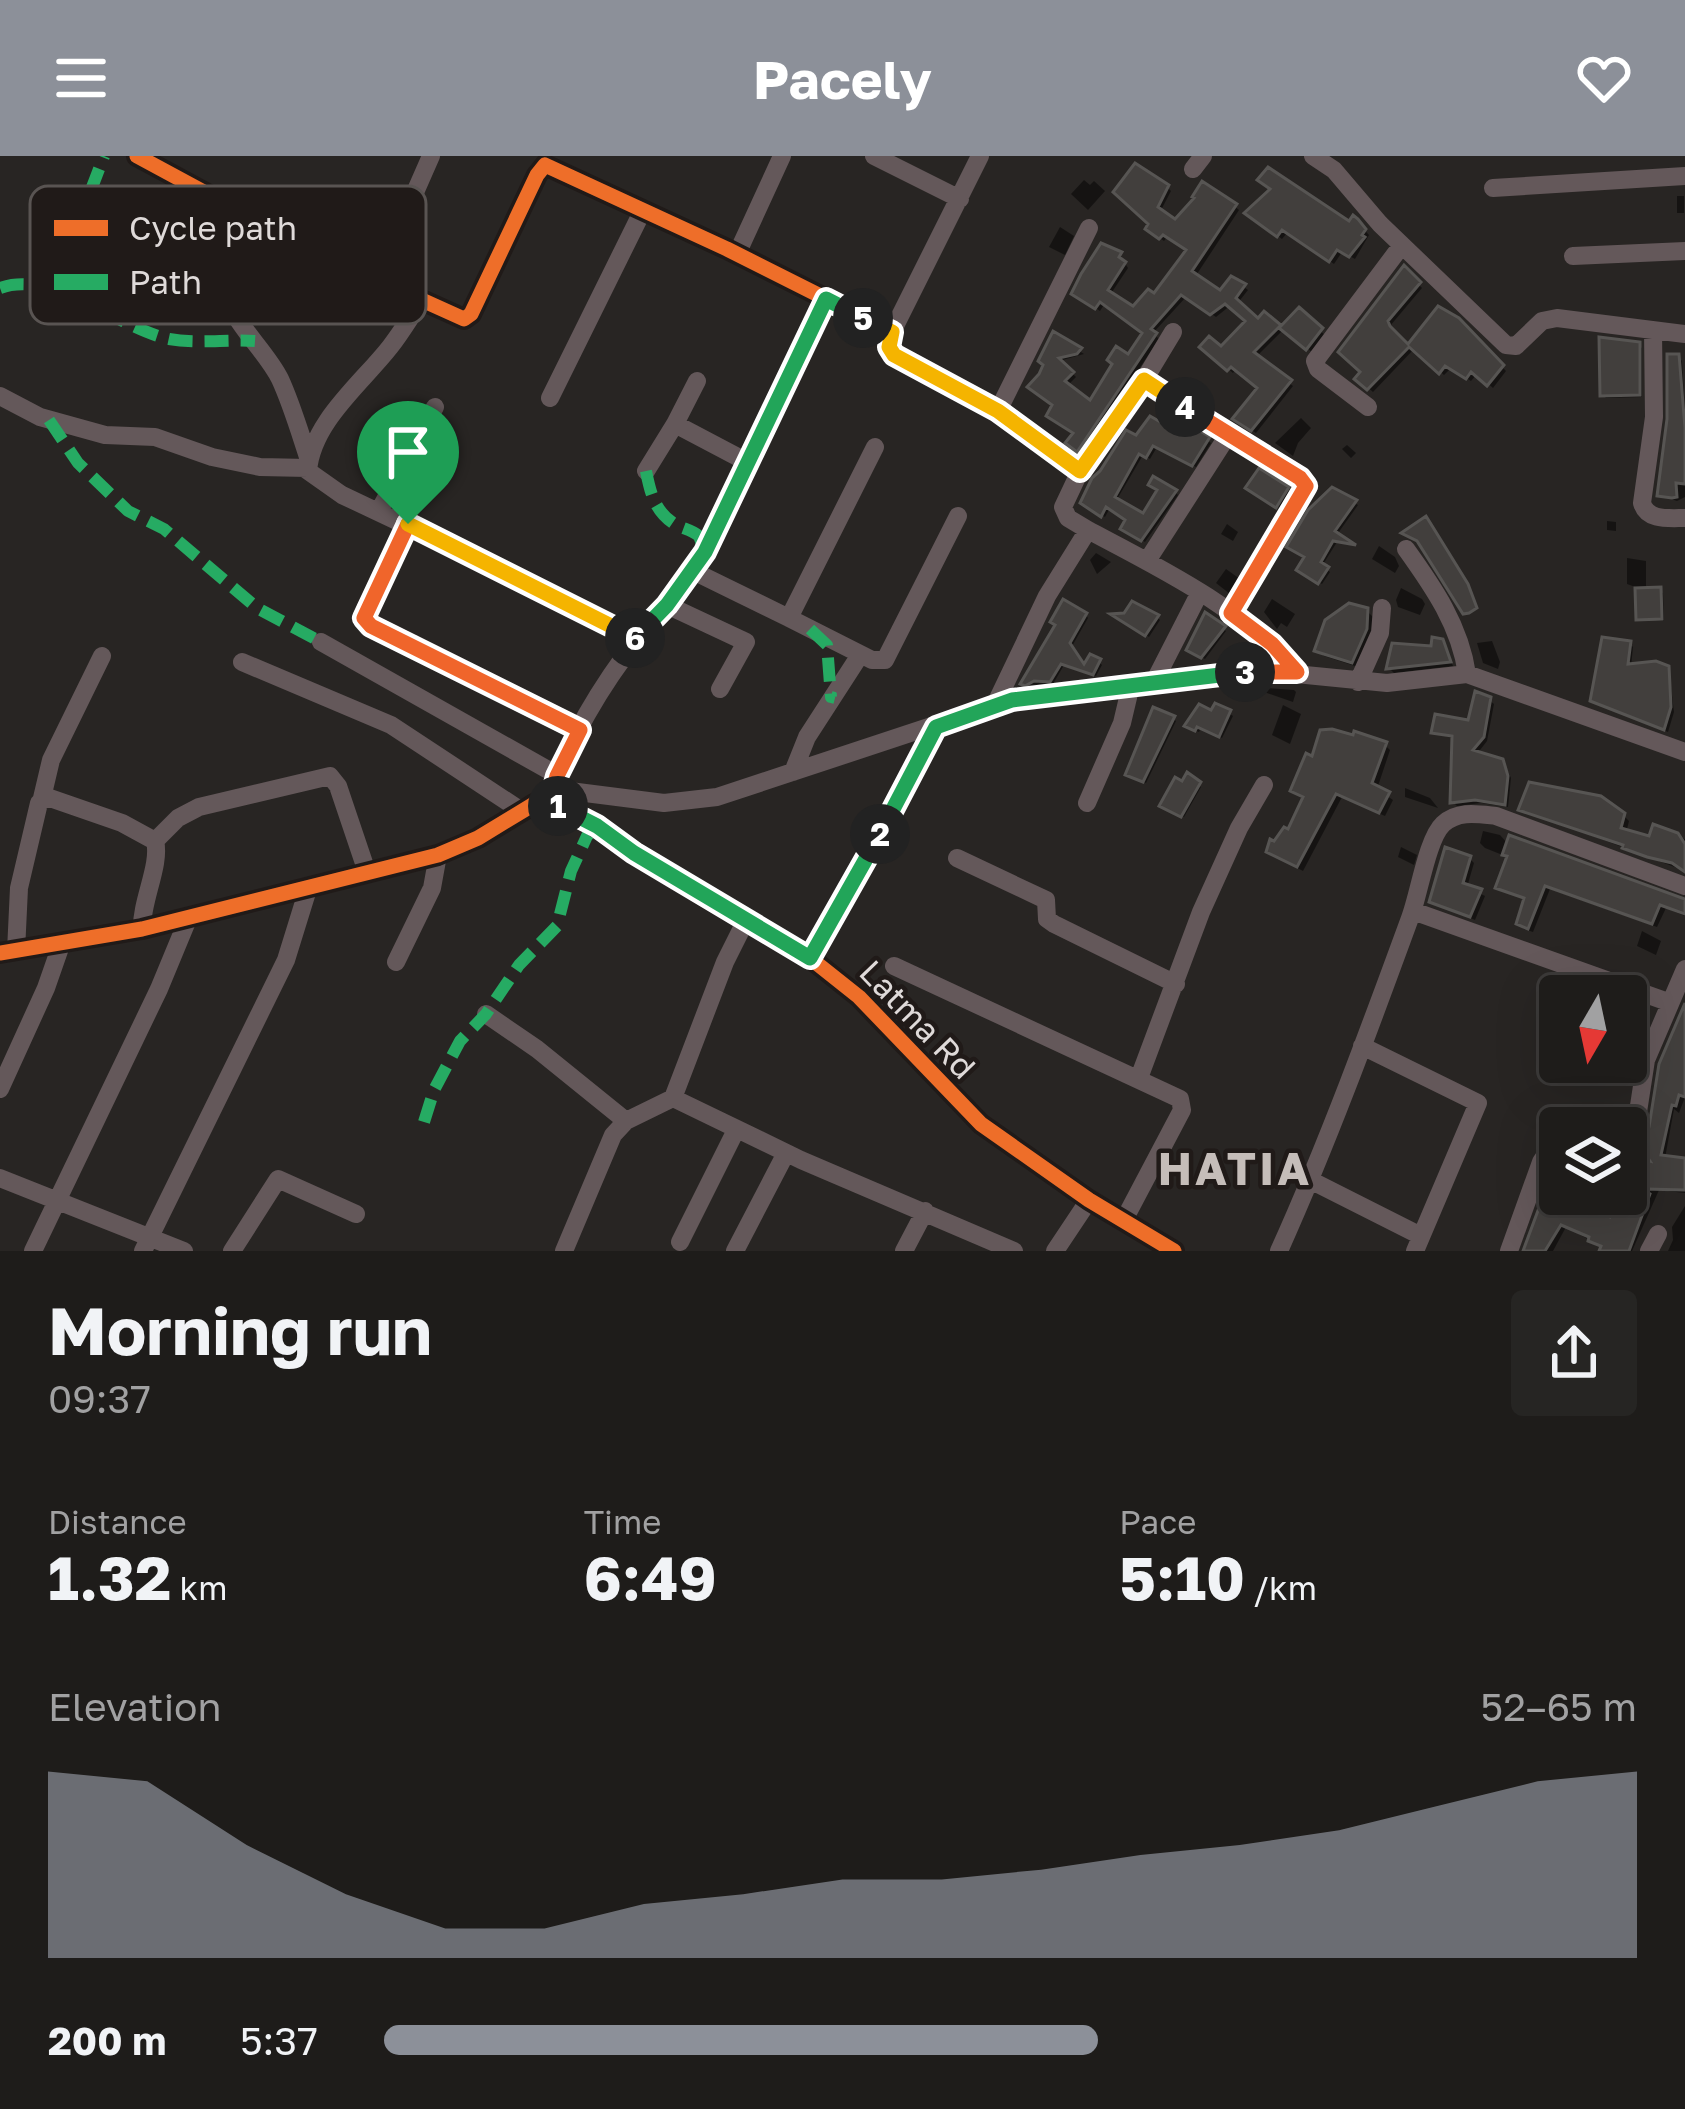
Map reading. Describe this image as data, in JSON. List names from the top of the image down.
{
  "streets": {
    "street": ["Latma Rd"]
  },
  "districts": ["HATIA"],
  "legend": ["Cycle path", "Path"],
  "north": "bottom",
  "page": {
    "header": "Pacely",
    "pins": [
      "5",
      "4",
      "6",
      "3",
      "1",
      "2"
    ],
    "heading": ["Morning run", "09:37"],
    "stats": [
      ["Distance", "1.32 km"],
      ["Time", "6:49"],
      ["Pace", "5:10 /km"]
    ],
    "chart": ["Elevation", "52–65 m"],
    "list": [
      {
        "name": "200 m",
        "note": "5:37"
      }
    ]
  }
}
